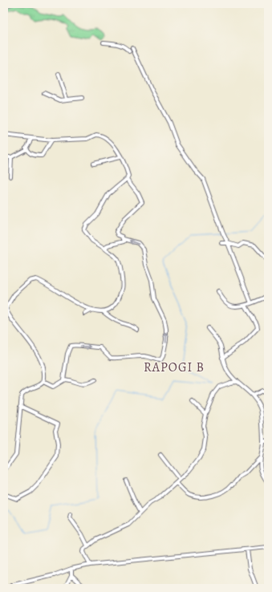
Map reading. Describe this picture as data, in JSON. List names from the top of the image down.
{
  "districts": ["RAPOGI B"]
}
